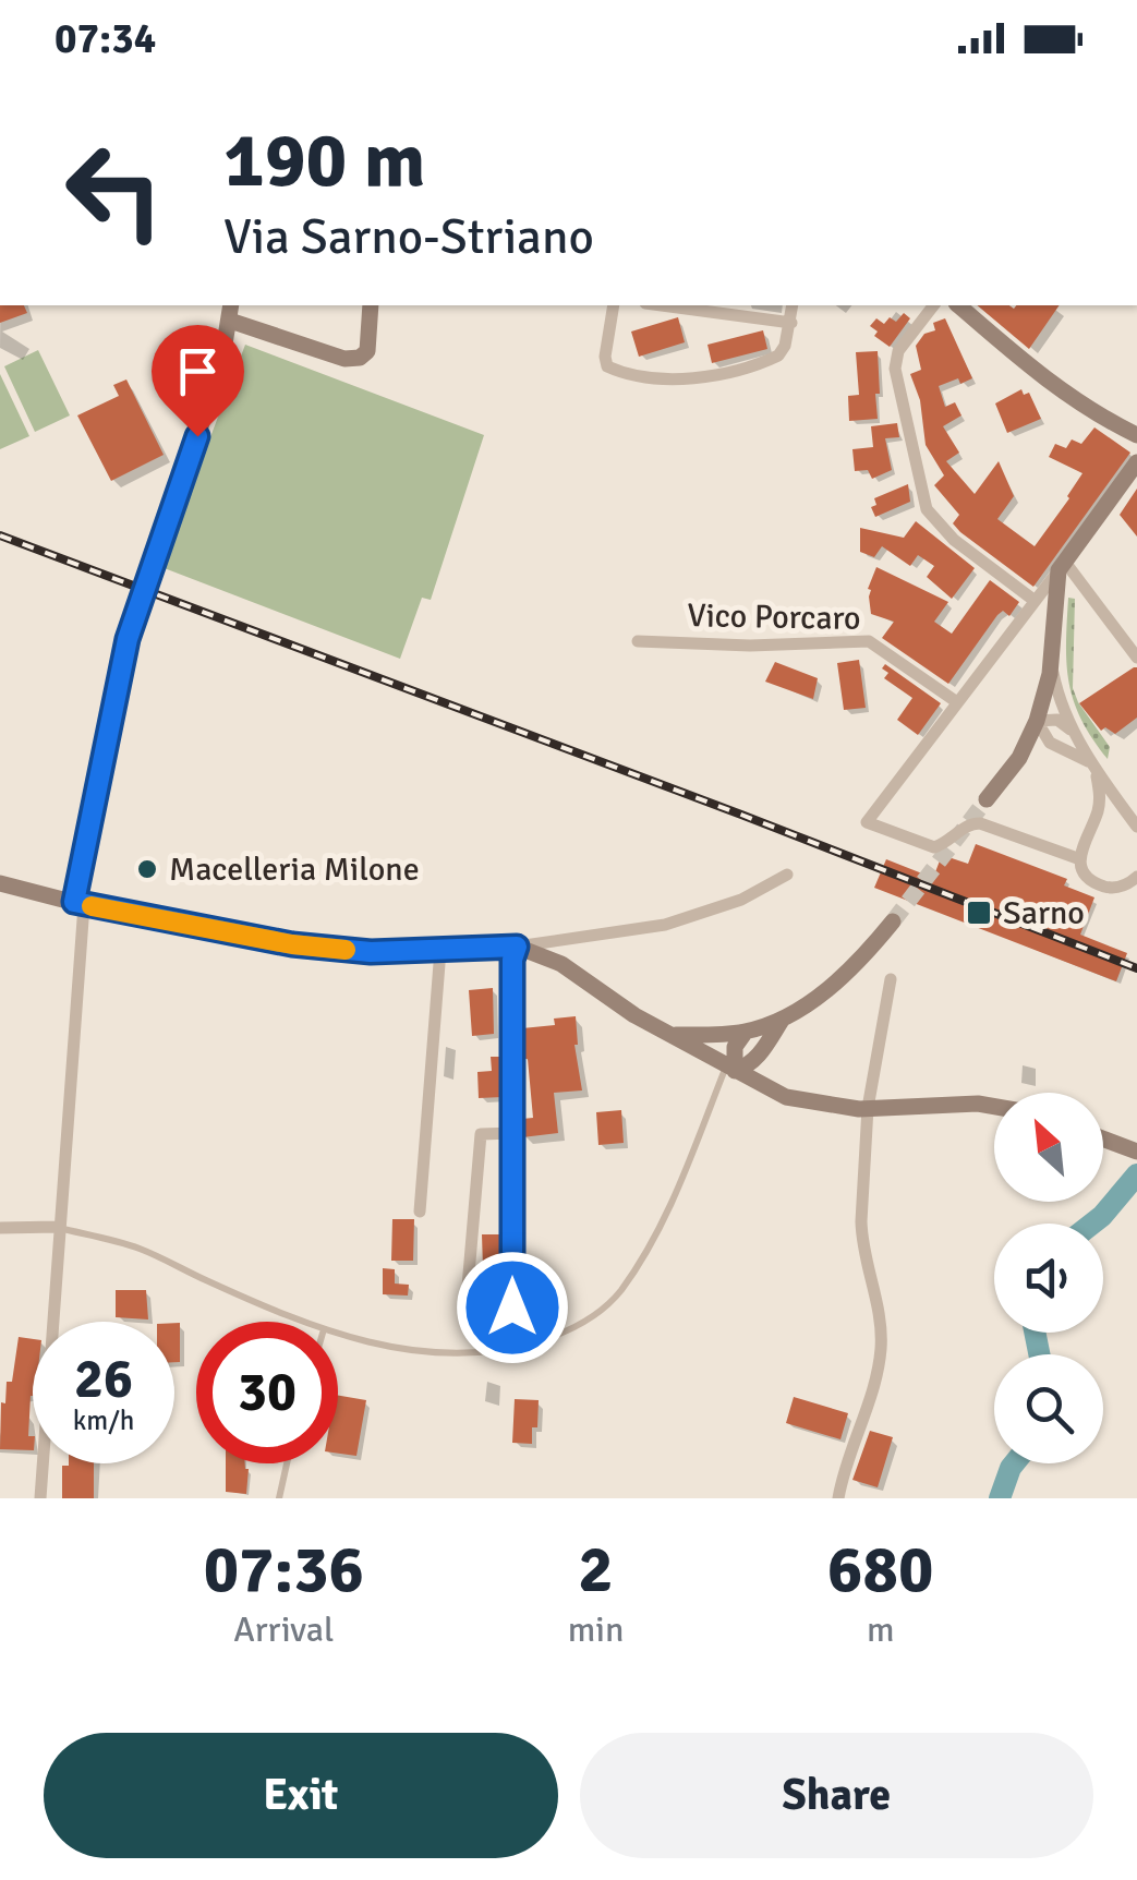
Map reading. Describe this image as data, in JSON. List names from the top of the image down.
{
  "streets": {
    "street": ["Vico Porcaro"]
  },
  "places": {
    "other": ["Macelleria Milone"],
    "transit": ["Sarno"]
  },
  "north": "top left",
  "page": {
    "status": "07:34",
    "turn": ["190 m", "Via Sarno-Striano"],
    "speed": "26 km/h",
    "limit": "30",
    "eta": [
      "07:36",
      "Arrival",
      "2",
      "min",
      "680",
      "m"
    ],
    "buttons": ["Exit", "Share"]
  }
}
